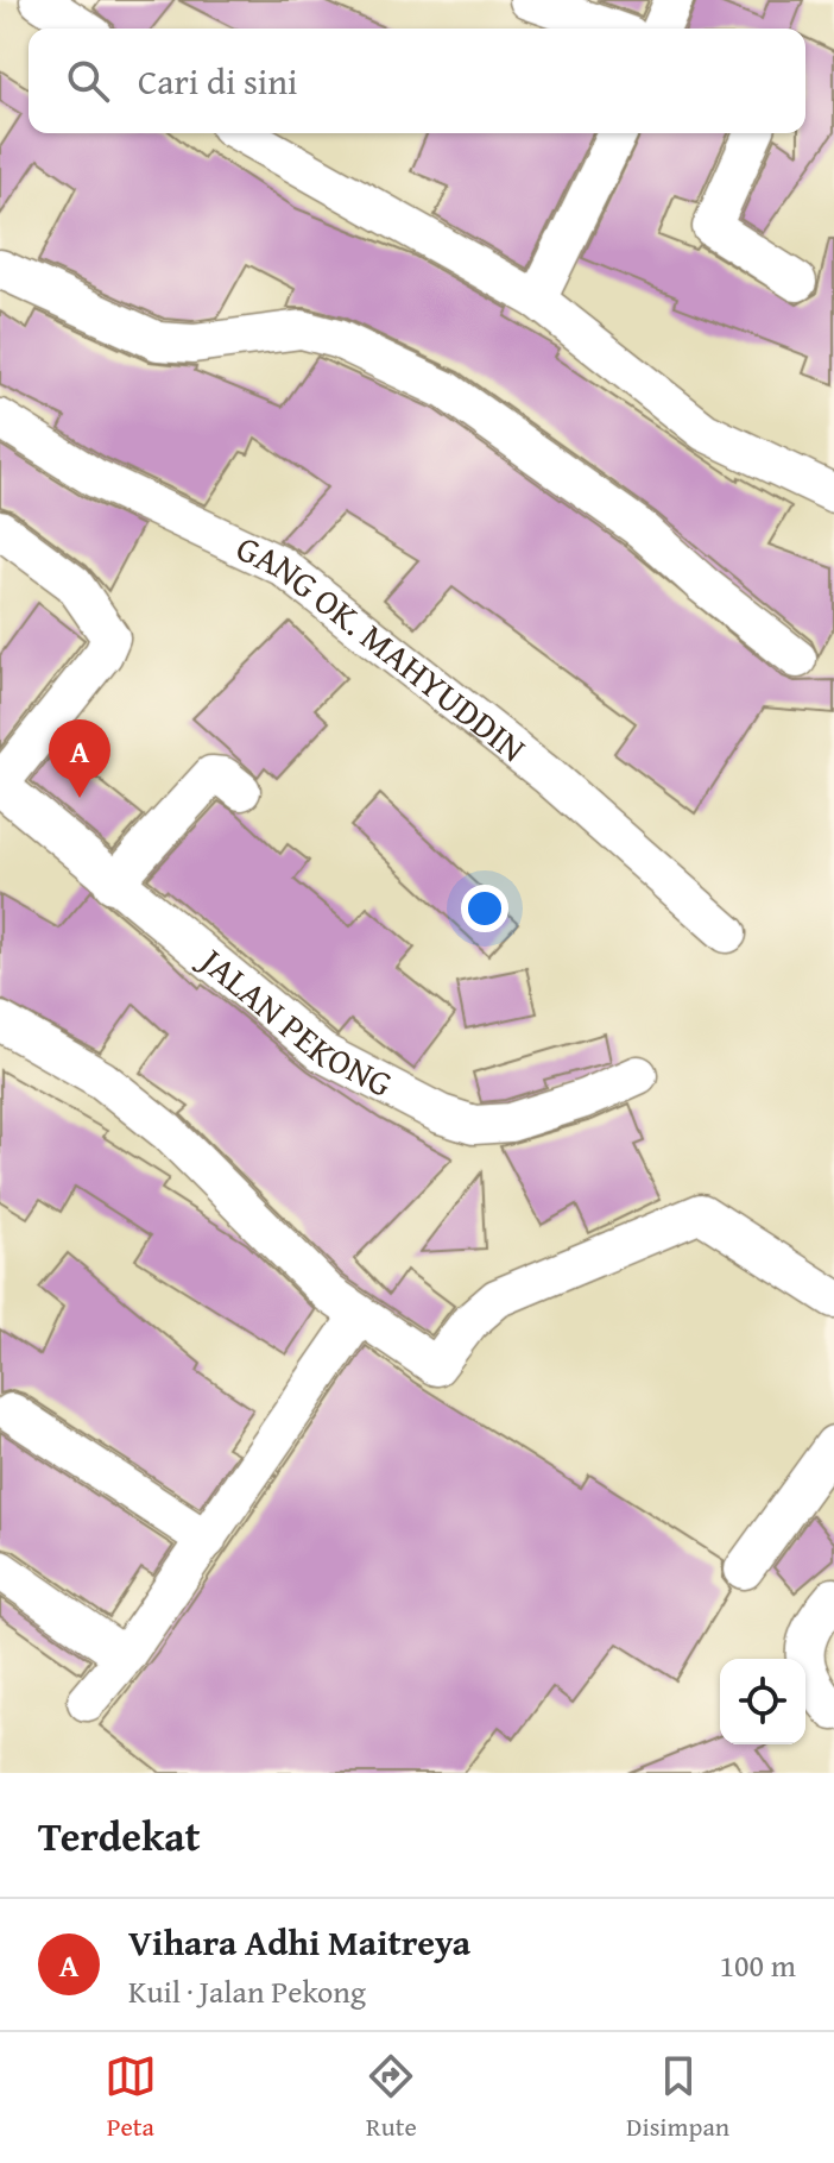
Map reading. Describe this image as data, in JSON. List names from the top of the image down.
{
  "streets": {
    "street": ["GANG OK. MAHYUDDIN", "JALAN PEKONG"]
  },
  "page": {
    "search": "Cari di sini",
    "pins": "A",
    "heading": "Terdekat",
    "list": [
      {
        "mark": "A",
        "name": "Vihara Adhi Maitreya",
        "note": "Kuil · Jalan Pekong",
        "value": "100 m"
      }
    ],
    "nav": ["Peta", "Rute", "Disimpan"]
  }
}
